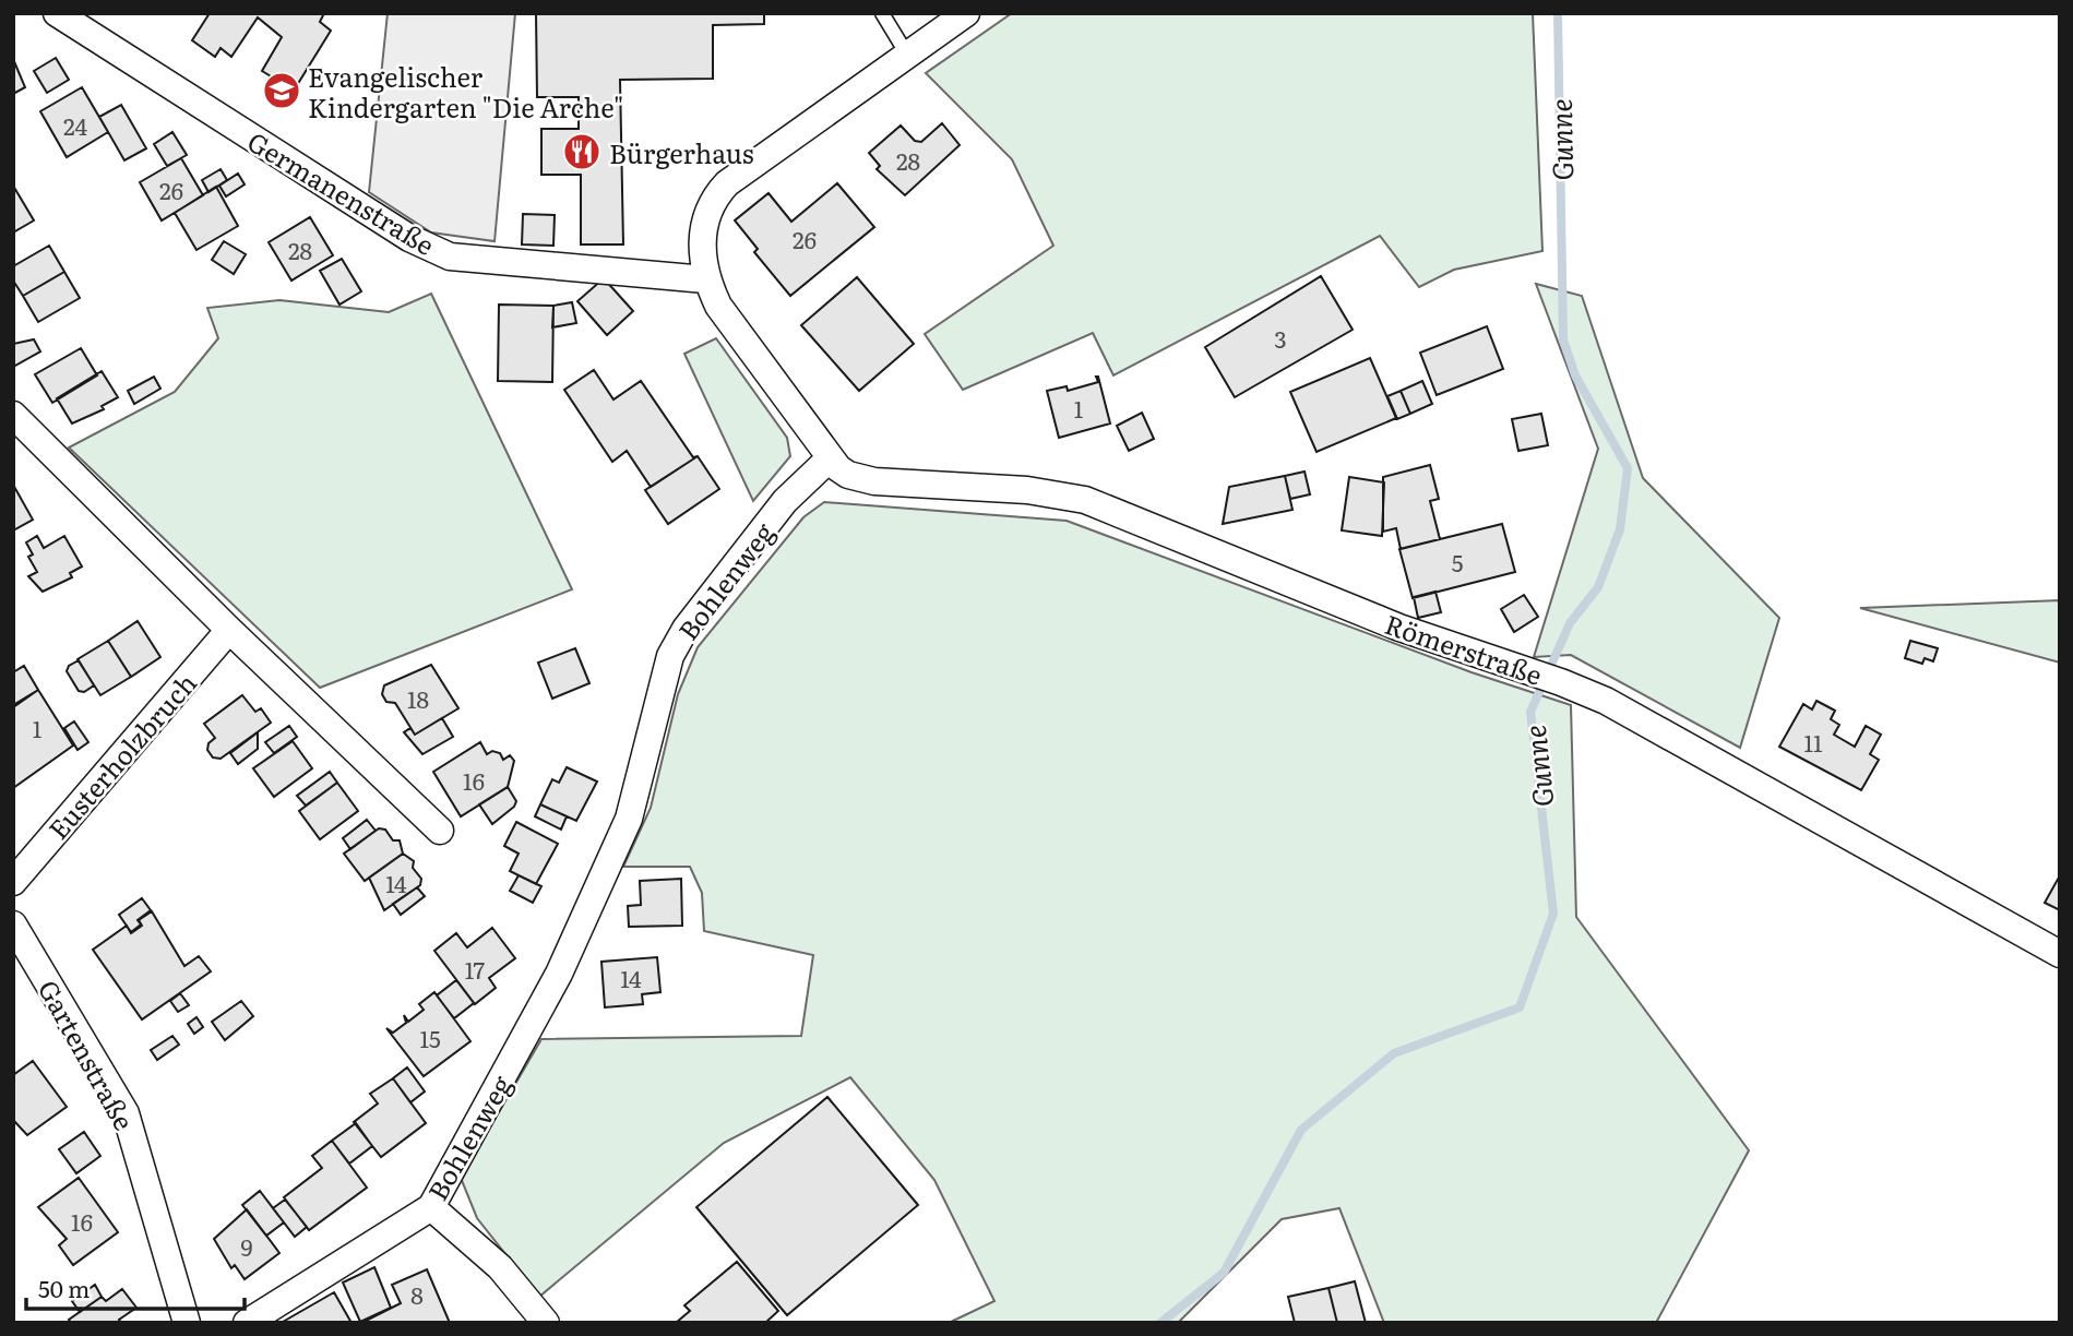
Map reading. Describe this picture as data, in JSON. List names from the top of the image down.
{
  "streets": {
    "street": [
      "Germanenstraße",
      "Bohlenweg",
      "Römerstraße",
      "Eusterholzbruch",
      "Gartenstraße"
    ]
  },
  "crossings": [
    ["Bohlenweg", "Römerstraße"]
  ],
  "water": ["Gunne"],
  "places": {
    "school or university": ["Evangelischer Kindergarten \"Die Arche\""],
    "restaurant": ["Bürgerhaus"]
  },
  "house_numbers": [
    "24",
    "28",
    "26",
    "26",
    "28",
    "3",
    "1",
    "5",
    "18",
    "1",
    "11",
    "16",
    "14",
    "17",
    "14",
    "15",
    "16",
    "9",
    "8"
  ],
  "scale_bar": "50 m"
}
